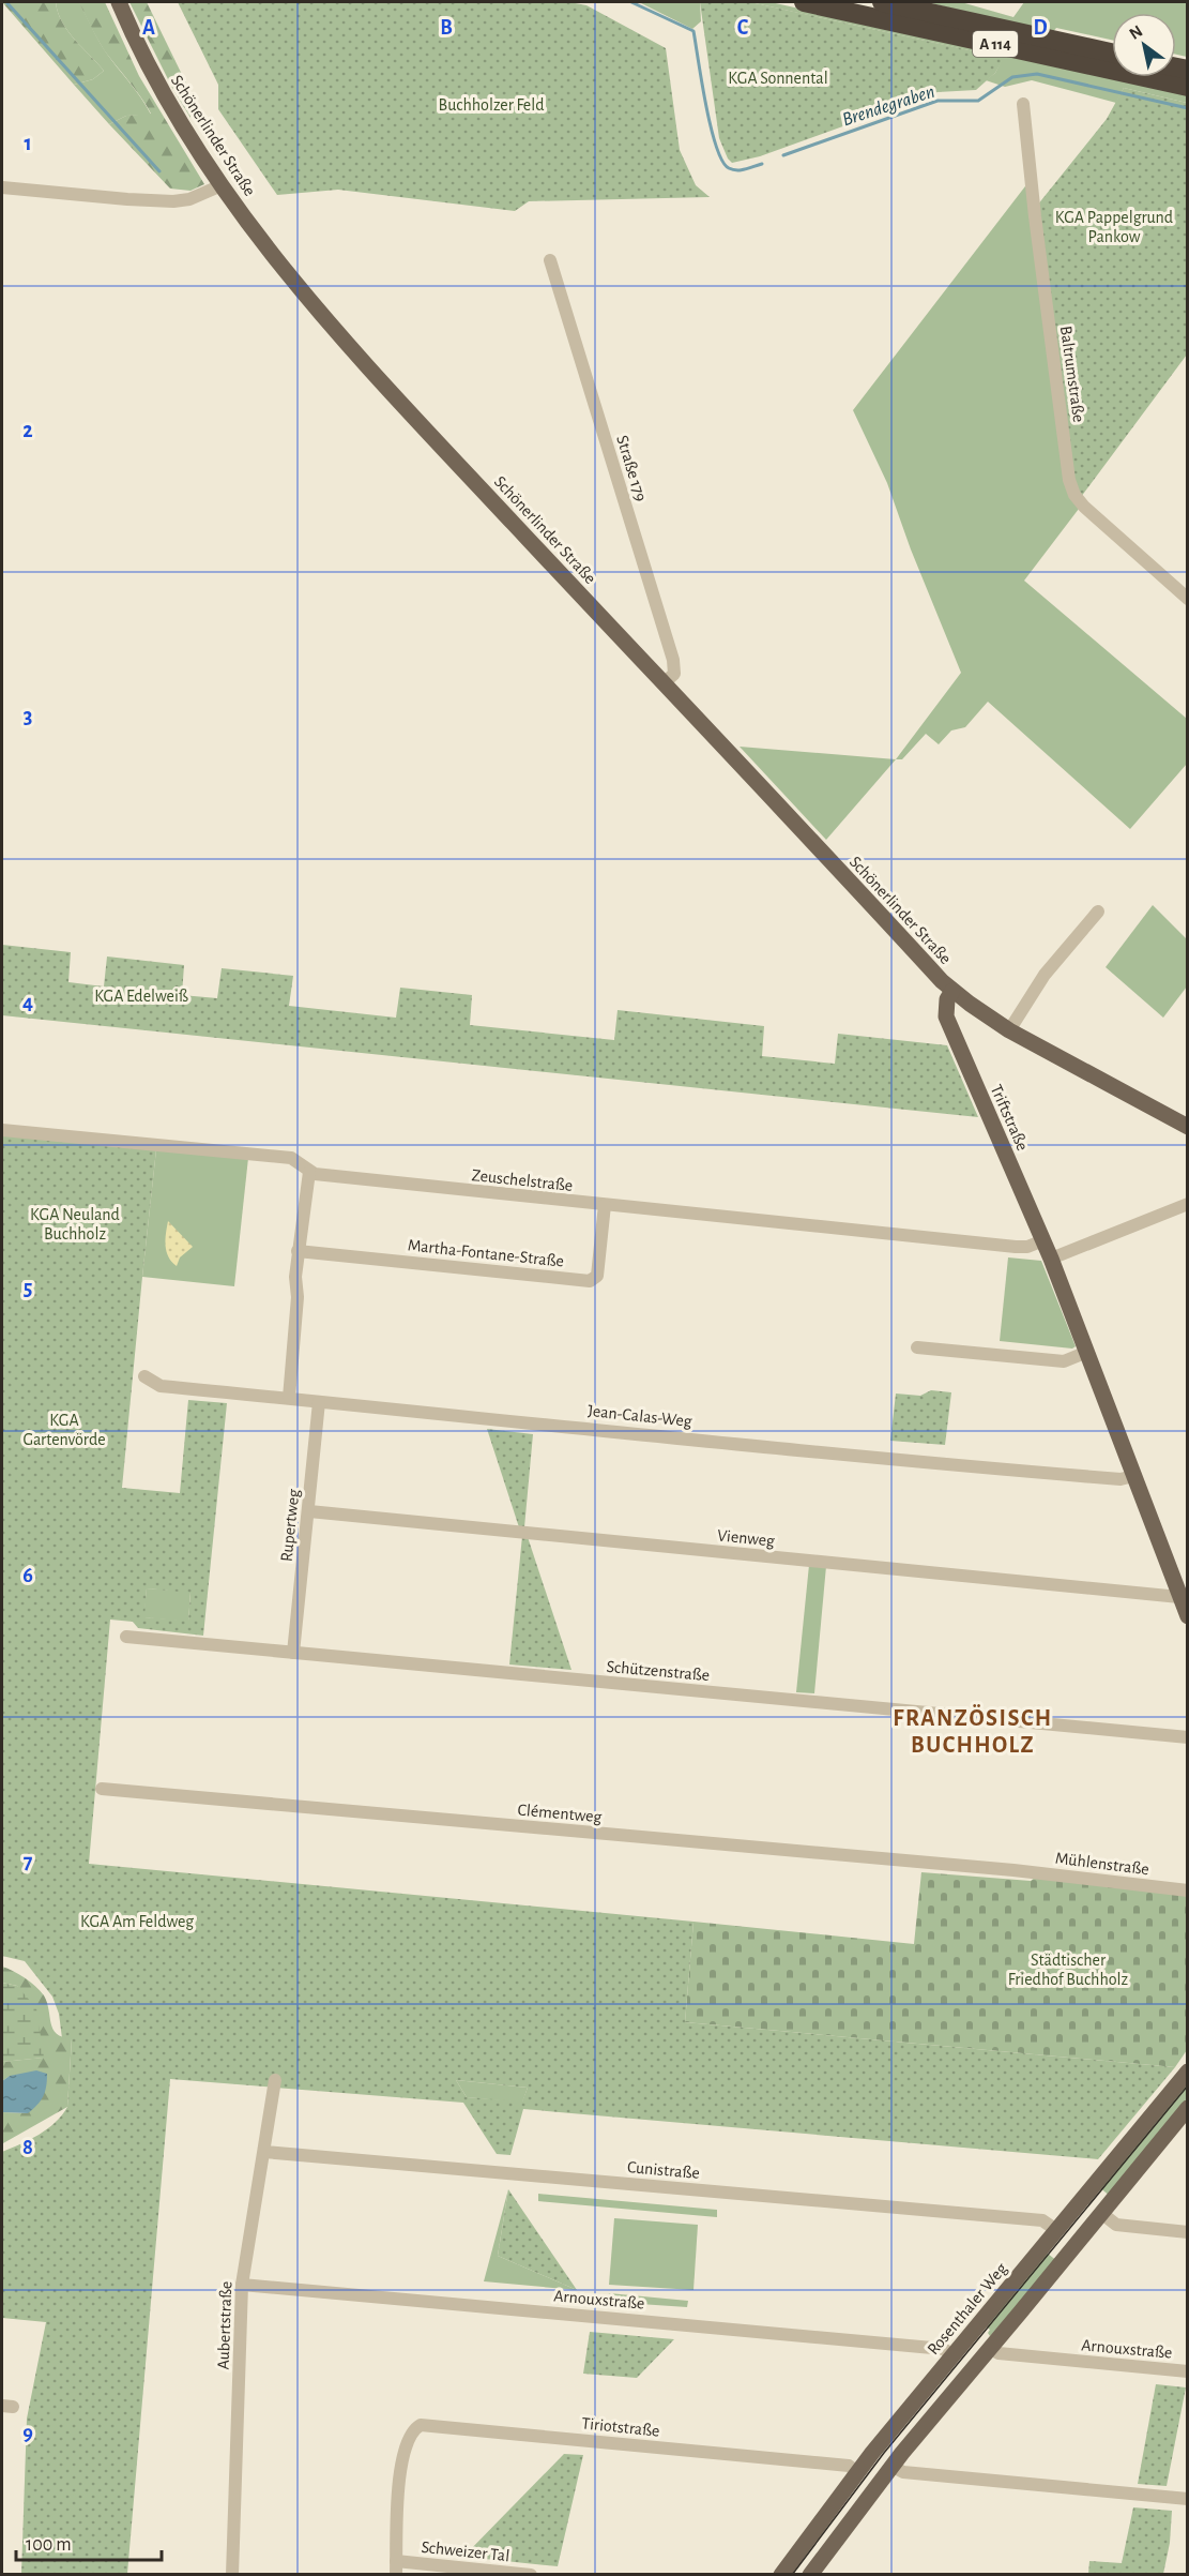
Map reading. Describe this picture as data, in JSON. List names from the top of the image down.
{
  "streets": {
    "highway": ["A 114"],
    "main road": ["Schönerlinder Straße", "Triftstraße", "Rosenthaler Weg"],
    "street": [
      "Baltrumstraße",
      "Straße 179",
      "Zeuschelstraße",
      "Martha-Fontane-Straße",
      "Jean-Calas-Weg",
      "Rupertweg",
      "Vienweg",
      "Schützenstraße",
      "Clémentweg",
      "Mühlenstraße",
      "Cunistraße",
      "Arnouxstraße",
      "Aubertstraße",
      "Tiriotstraße",
      "Schweizer Tal"
    ]
  },
  "crossings": [
    ["Schönerlinder Straße", "Straße 179"],
    ["Schönerlinder Straße", "Triftstraße"],
    ["Triftstraße", "Zeuschelstraße"],
    ["Triftstraße", "Jean-Calas-Weg"],
    ["Triftstraße", "Vienweg"],
    ["Zeuschelstraße", "Martha-Fontane-Straße"],
    ["Jean-Calas-Weg", "Rupertweg"],
    ["Rupertweg", "Vienweg"],
    ["Rupertweg", "Schützenstraße"],
    ["Clémentweg", "Mühlenstraße"],
    ["Cunistraße", "Rosenthaler Weg"],
    ["Cunistraße", "Aubertstraße"],
    ["Arnouxstraße", "Rosenthaler Weg"],
    ["Arnouxstraße", "Aubertstraße"],
    ["Rosenthaler Weg", "Tiriotstraße"],
    ["Tiriotstraße", "Schweizer Tal"]
  ],
  "districts": ["FRANZÖSISCH BUCHHOLZ"],
  "water": ["Brendegraben"],
  "parks": [
    "KGA Sonnental",
    "Buchholzer Feld",
    "KGA Pappelgrund Pankow",
    "KGA Edelweiß",
    "KGA Neuland Buchholz",
    "KGA Gartenvörde",
    "KGA Am Feldweg",
    "Städtischer Friedhof Buchholz"
  ],
  "scale_bar": "100 m",
  "north": "top left",
  "grid": {
    "columns": [
      "A",
      "B",
      "C",
      "D"
    ],
    "rows": [
      "1",
      "2",
      "3",
      "4",
      "5",
      "6",
      "7",
      "8",
      "9"
    ]
  }
}
